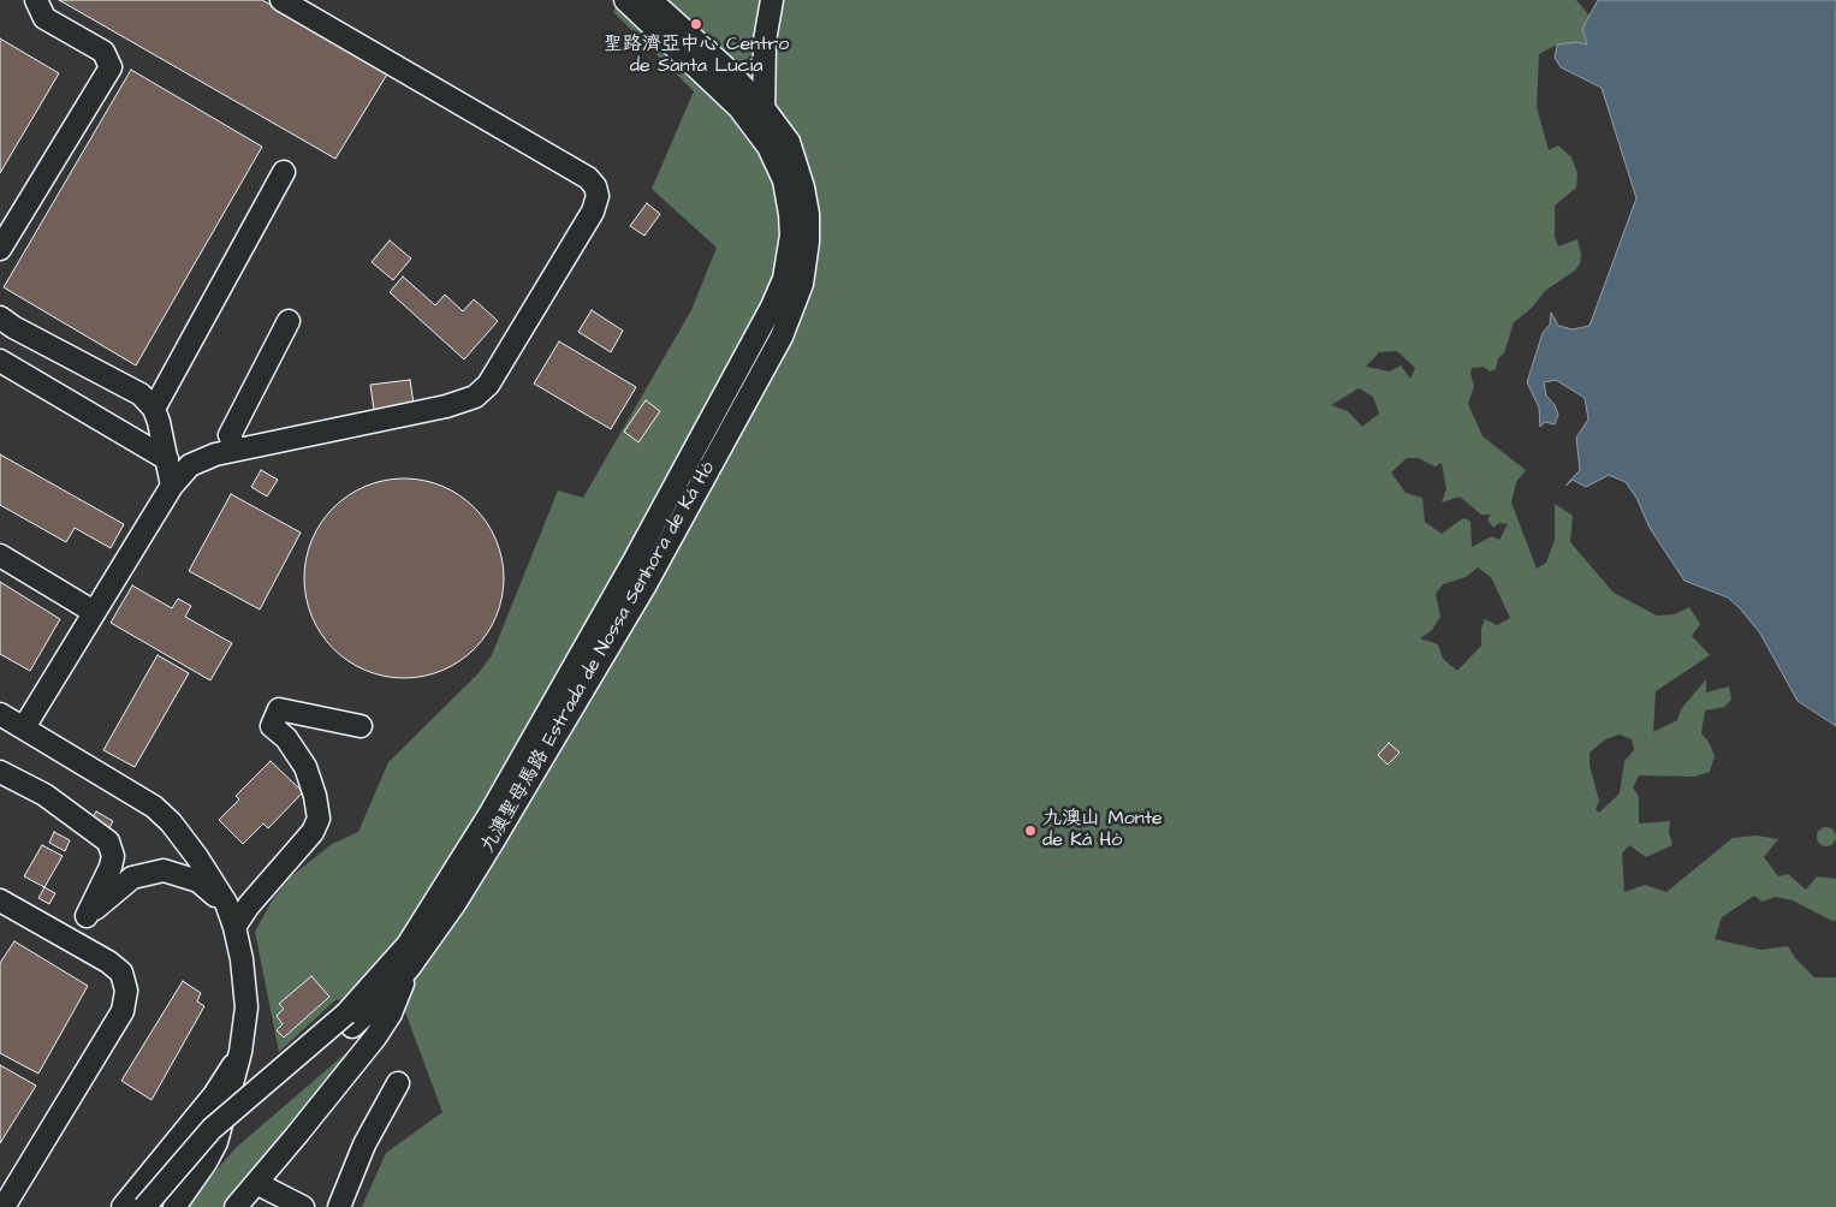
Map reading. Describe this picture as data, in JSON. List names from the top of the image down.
{
  "streets": {
    "street": ["九澳聖母馬路 Estrada de Nossa Senhora de Ká Hó"]
  },
  "places": ["聖路濟亞中心 Centro de Santa Lucia", "九澳山 Monte de Ká Hó"]
}
